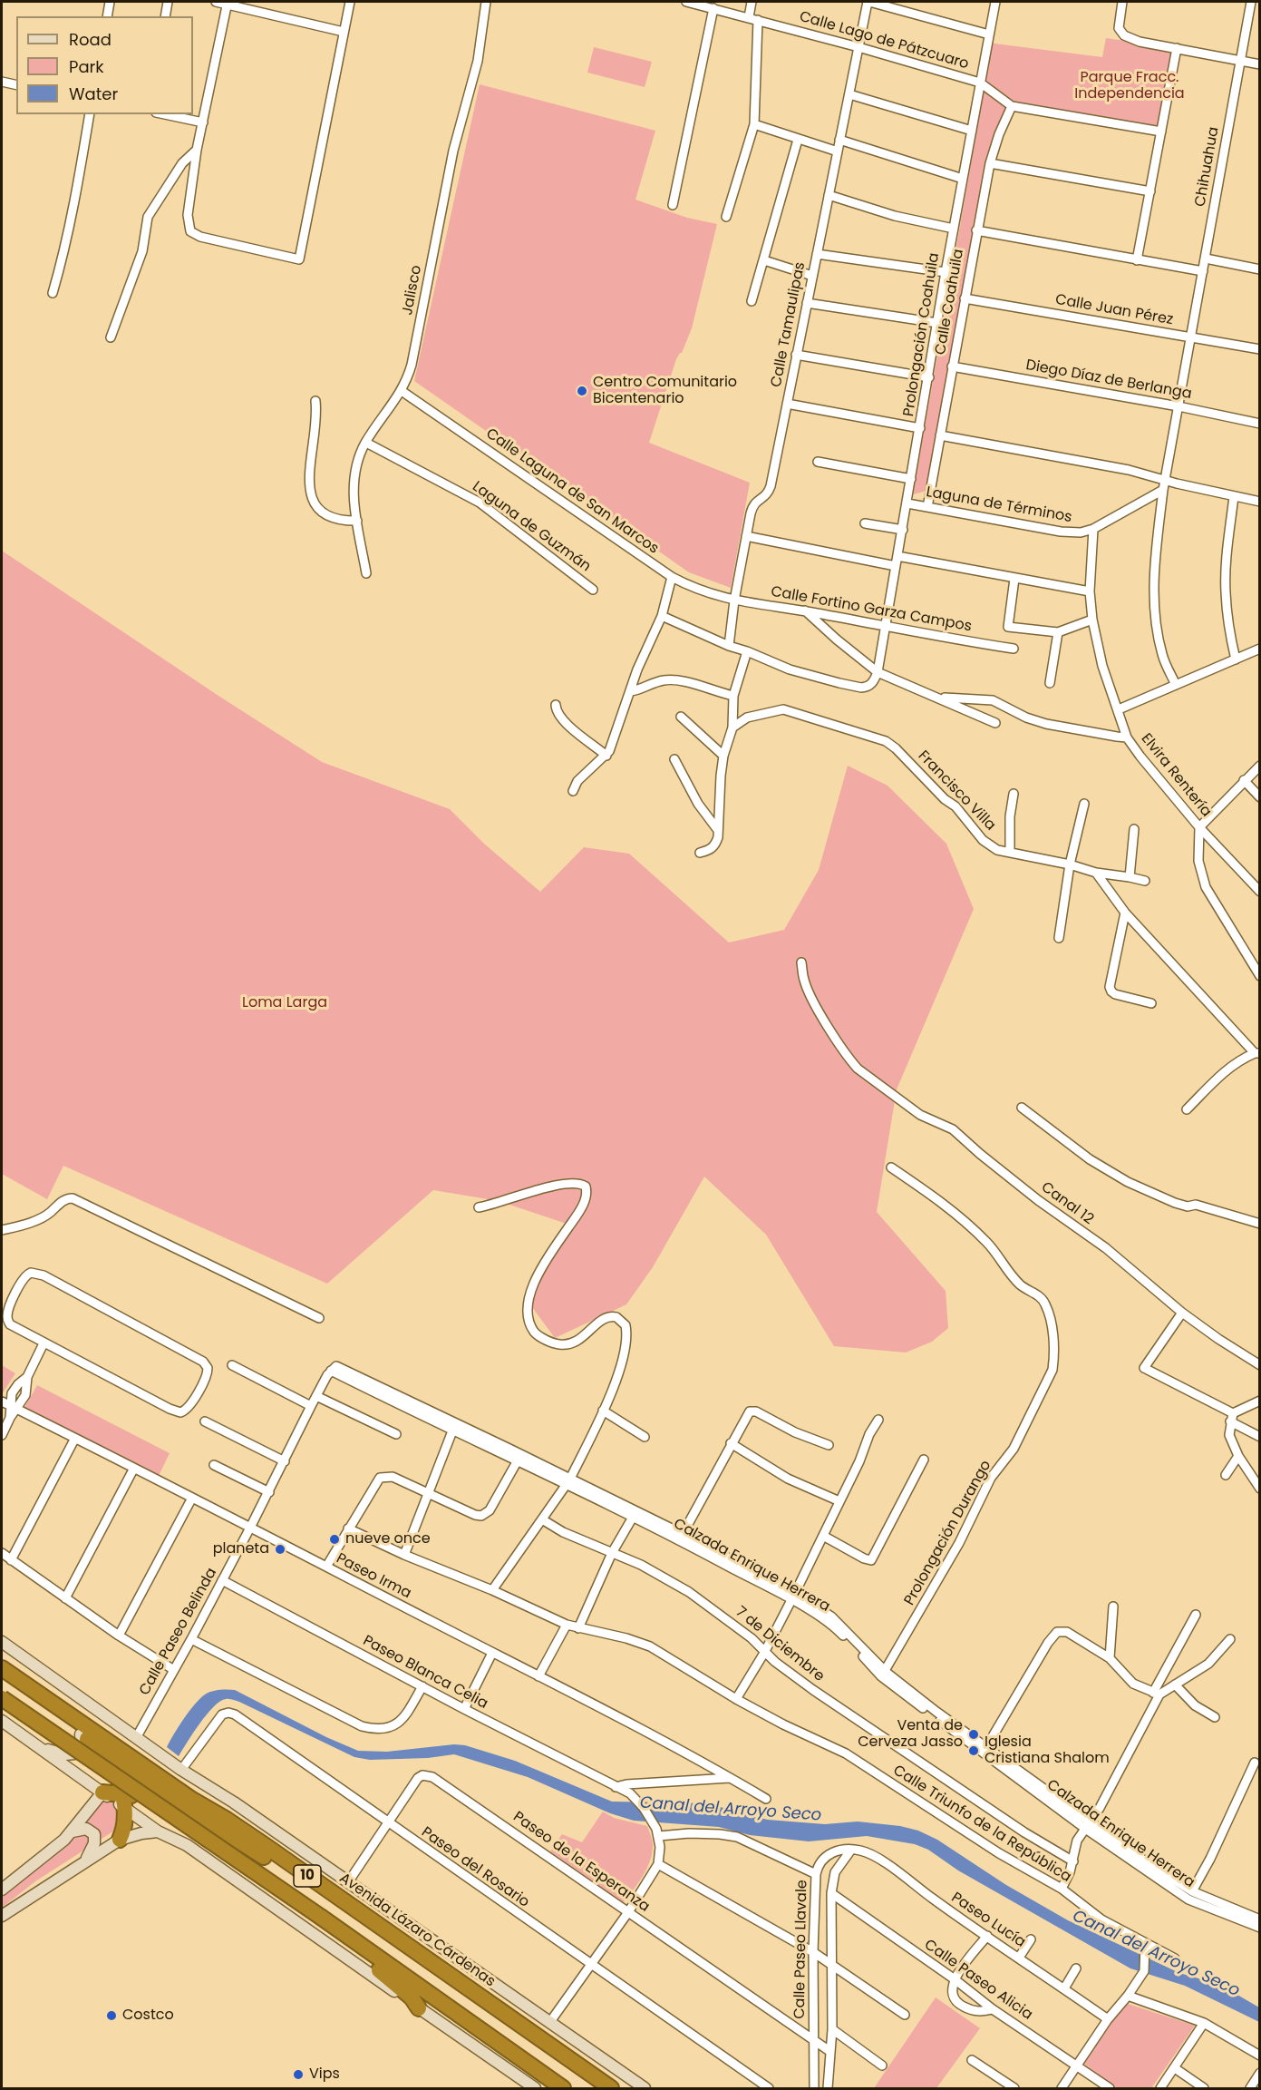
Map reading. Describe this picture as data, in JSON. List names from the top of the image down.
{
  "streets": {
    "highway": ["10", "Avenida Lázaro Cárdenas"],
    "street": [
      "Calle Lago de Pátzcuaro",
      "Chihuahua",
      "Jalisco",
      "Calle Coahuila",
      "Calle Juan Pérez",
      "Calle Tamaulipas",
      "Prolongación Coahuila",
      "Diego Díaz de Berlanga",
      "Calle Laguna de San Marcos",
      "Laguna de Términos",
      "Laguna de Guzmán",
      "Calle Fortino Garza Campos",
      "Elvira Rentería",
      "Francisco Villa",
      "Canal 12",
      "Prolongación Durango",
      "Calzada Enrique Herrera",
      "Paseo Irma",
      "Calle Paseo Belinda",
      "7 de Diciembre",
      "Paseo Blanca Celia",
      "Calle Triunfo de la República",
      "Paseo de la Esperanza",
      "Paseo del Rosario",
      "Paseo Lucía",
      "Calle Paseo Llavale",
      "Calle Paseo Alicia"
    ]
  },
  "crossings": [
    ["Calle Lago de Pátzcuaro", "Calle Tamaulipas"],
    ["Calle Lago de Pátzcuaro", "Prolongación Coahuila"],
    ["Chihuahua", "Calle Juan Pérez"],
    ["Chihuahua", "Diego Díaz de Berlanga"],
    ["Jalisco", "Calle Laguna de San Marcos"],
    ["Jalisco", "Laguna de Guzmán"],
    ["Calle Coahuila", "Calle Juan Pérez"],
    ["Calle Coahuila", "Diego Díaz de Berlanga"],
    ["Calle Coahuila", "Laguna de Términos"],
    ["Calle Tamaulipas", "Calle Laguna de San Marcos"],
    ["Calle Tamaulipas", "Calle Fortino Garza Campos"],
    ["Prolongación Coahuila", "Laguna de Términos"],
    ["Prolongación Coahuila", "Calle Fortino Garza Campos"],
    ["Calle Laguna de San Marcos", "Calle Fortino Garza Campos"],
    ["Laguna de Términos", "Elvira Rentería"],
    ["Prolongación Durango", "Calzada Enrique Herrera"],
    ["Calzada Enrique Herrera", "Calle Paseo Belinda"],
    ["Paseo Irma", "Calle Paseo Belinda"],
    ["Calle Paseo Belinda", "Paseo Blanca Celia"],
    ["Calle Paseo Belinda", "Avenida Lázaro Cárdenas"],
    ["Paseo de la Esperanza", "Paseo del Rosario"],
    ["Paseo de la Esperanza", "Avenida Lázaro Cárdenas"],
    ["Paseo de la Esperanza", "Calle Paseo Llavale"],
    ["Paseo del Rosario", "Avenida Lázaro Cárdenas"],
    ["Paseo Lucía", "Calle Paseo Llavale"],
    ["Calle Paseo Llavale", "Calle Paseo Alicia"]
  ],
  "water": ["Canal del Arroyo Seco"],
  "parks": ["Parque Fracc. Independencia", "Loma Larga"],
  "places": [
    "Centro Comunitario Bicentenario",
    "nueve once",
    "planeta",
    "Venta de Cerveza Jasso",
    "Iglesia Cristiana Shalom",
    "Costco",
    "Vips"
  ],
  "legend": ["Road", "Park", "Water"]
}
